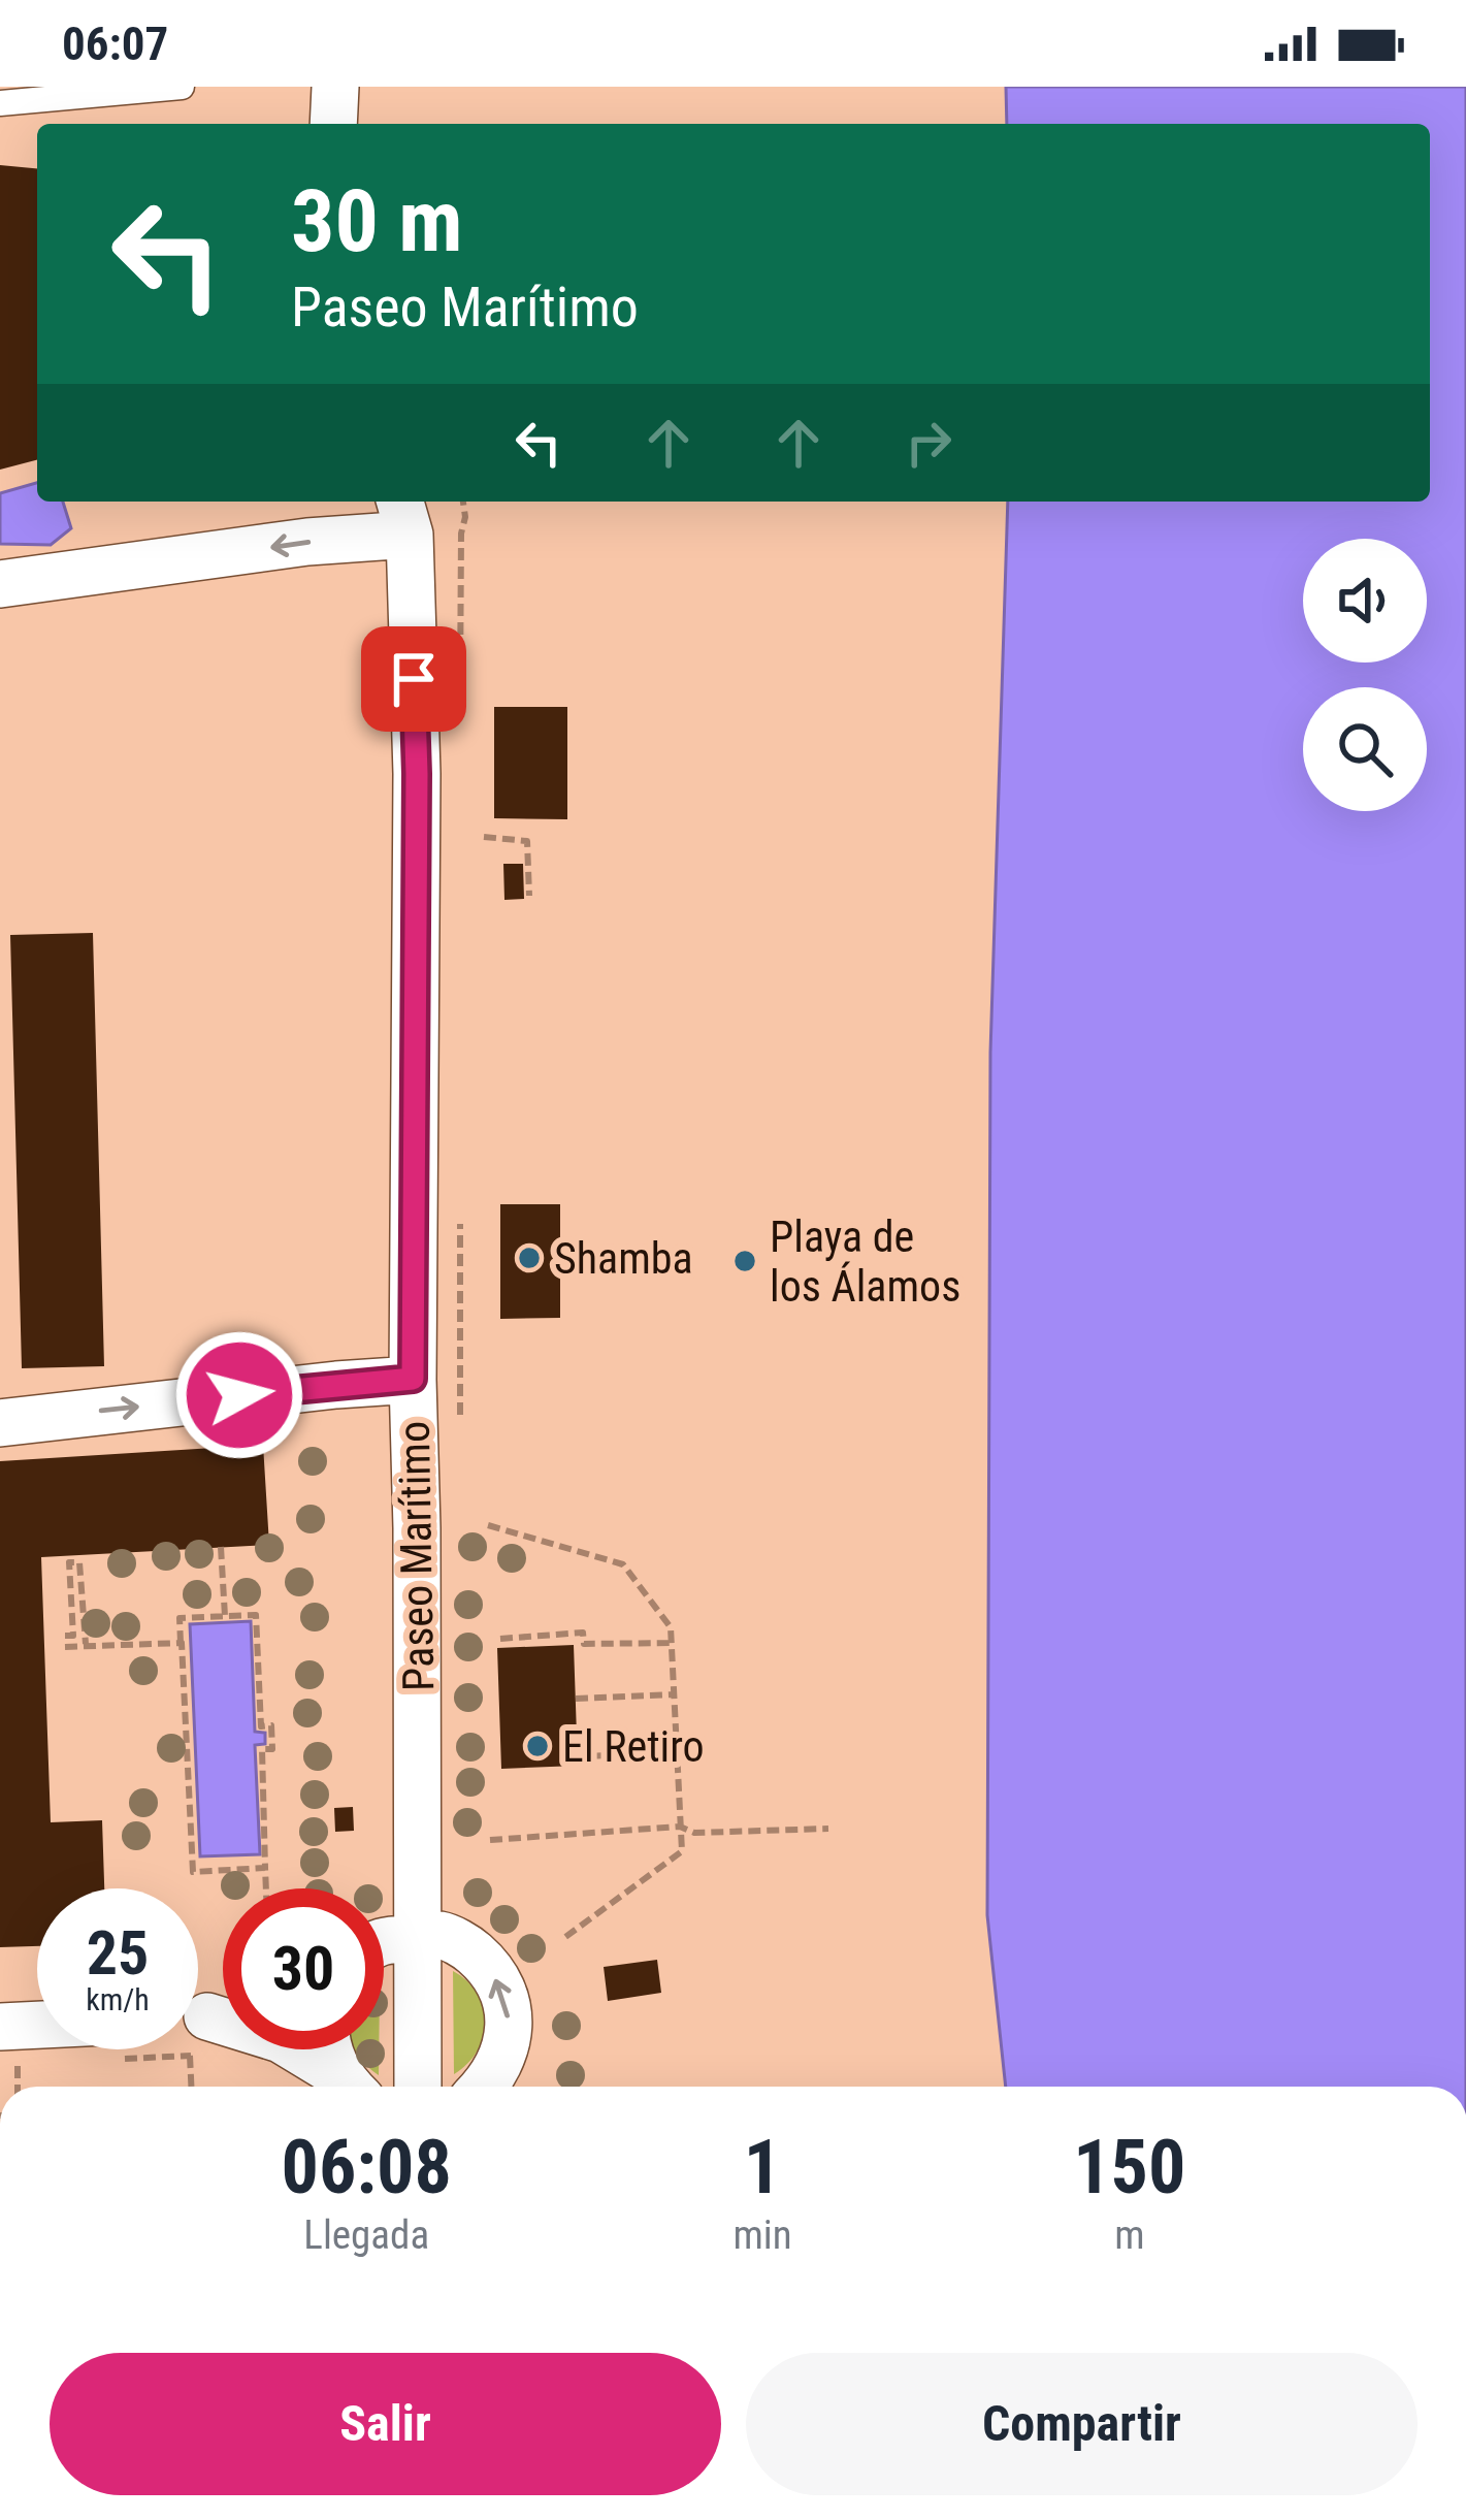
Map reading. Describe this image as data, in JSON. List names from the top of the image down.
{
  "streets": {
    "street": ["Paseo Marítimo"]
  },
  "places": ["Shamba", "Playa de los Álamos", "El Retiro"],
  "page": {
    "status": "06:07",
    "turn": ["30 m", "Paseo Marítimo"],
    "speed": "25 km/h",
    "limit": "30",
    "eta": [
      "06:08",
      "Llegada",
      "1",
      "min",
      "150",
      "m"
    ],
    "buttons": ["Salir", "Compartir"]
  }
}
